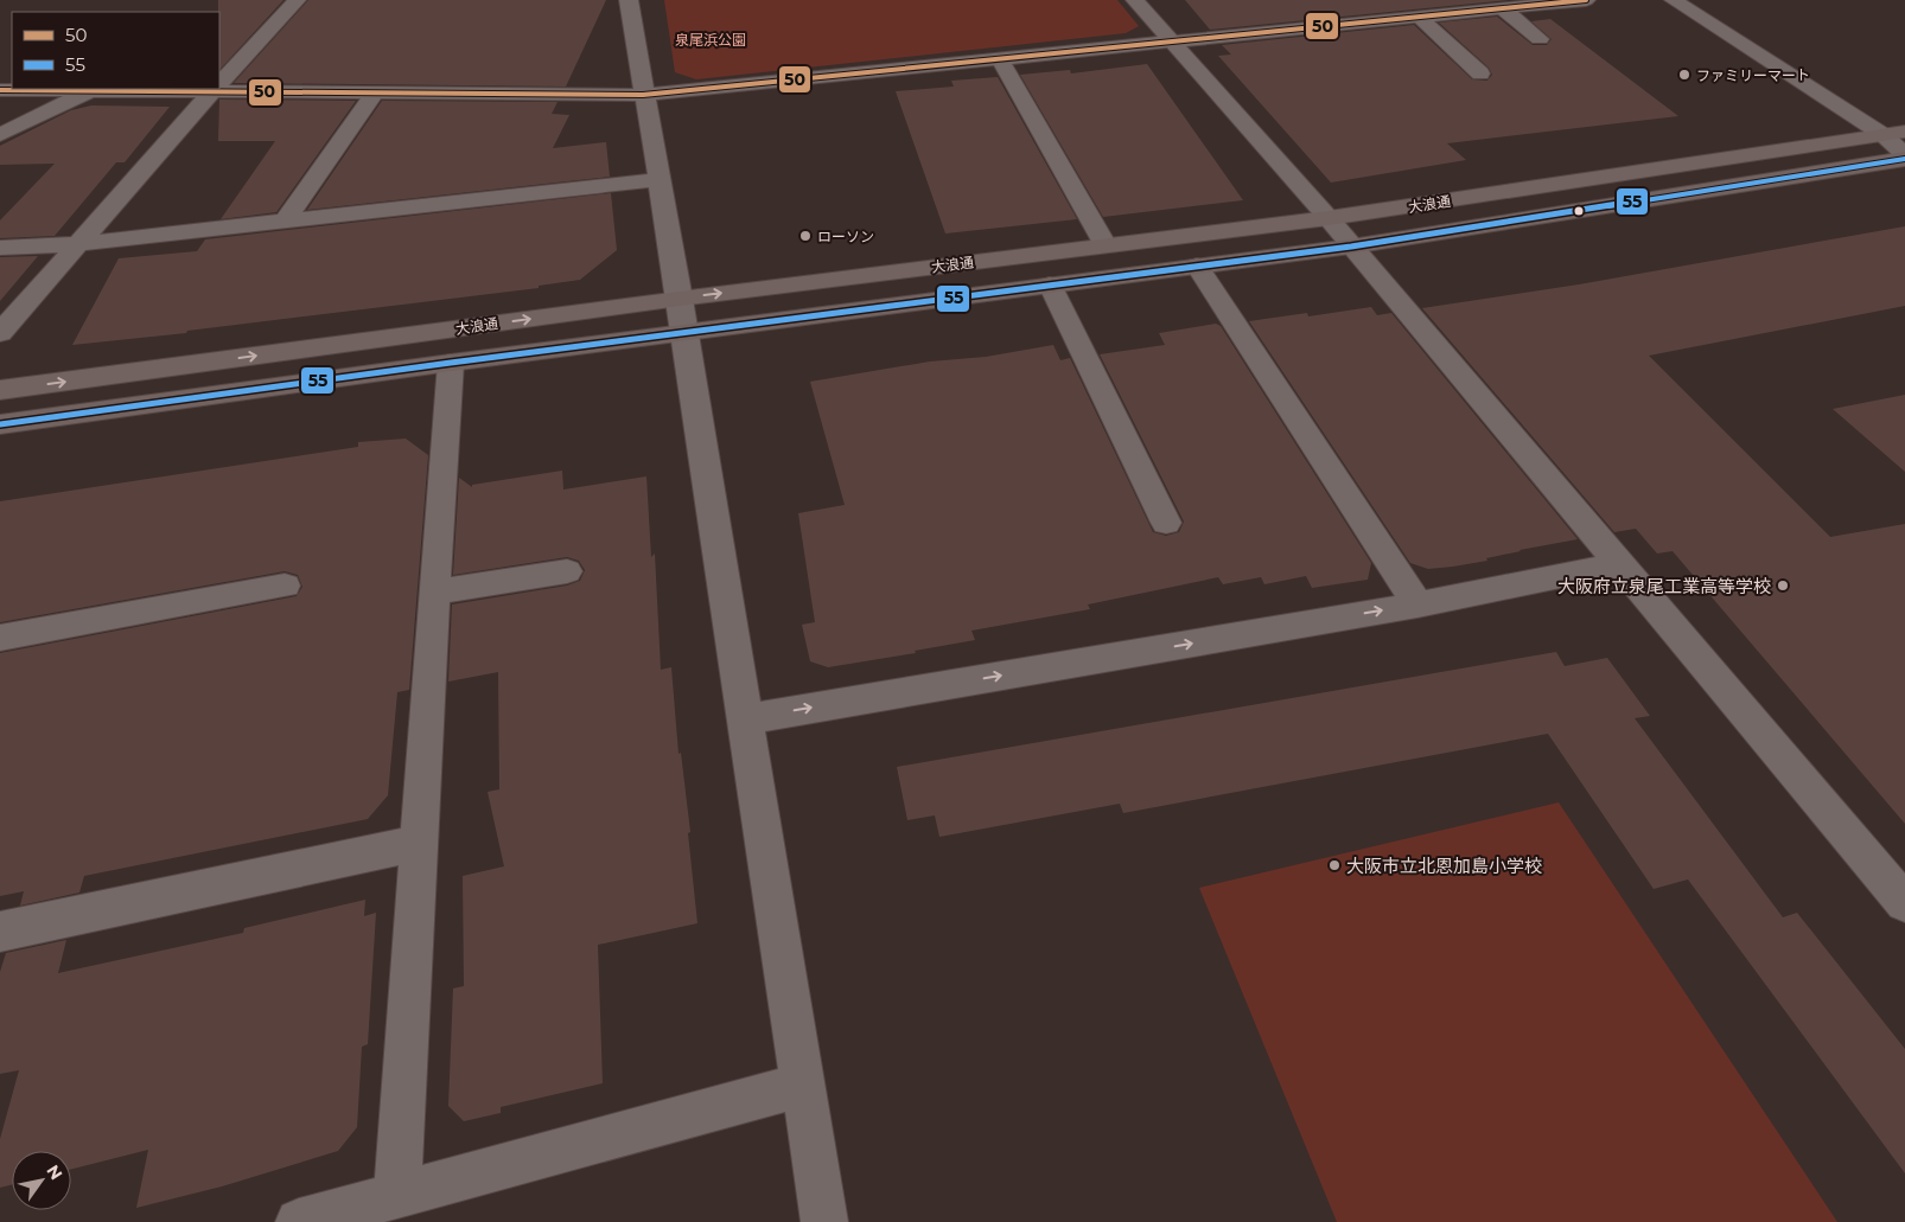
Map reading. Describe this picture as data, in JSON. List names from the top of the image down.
{
  "streets": {
    "main road": ["大浪通"]
  },
  "parks": ["泉尾浜公園"],
  "places": [
    "ファミリーマート",
    "ローソン",
    "大阪府立泉尾工業高等学校",
    "大阪市立北恩加島小学校"
  ],
  "lines": ["transit line 50", "transit line 55"],
  "legend": ["50", "55"],
  "north": "top right"
}
